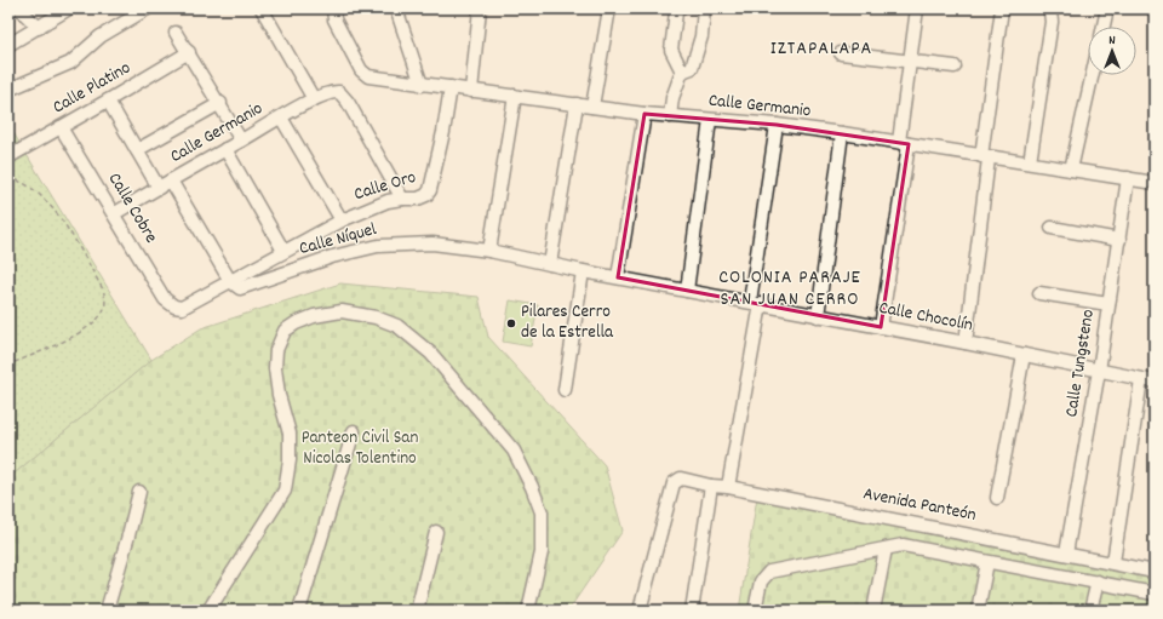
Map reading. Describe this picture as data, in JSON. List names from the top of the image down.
{
  "streets": {
    "street": [
      "Calle Platino",
      "Calle Germanio",
      "Calle Oro",
      "Calle Cobre",
      "Calle Níquel",
      "Calle Chocolín",
      "Calle Tungsteno",
      "Avenida Panteón"
    ]
  },
  "crossings": [
    ["Calle Platino", "Calle Cobre"],
    ["Calle Germanio", "Calle Oro"],
    ["Calle Germanio", "Calle Cobre"],
    ["Calle Germanio", "Calle Tungsteno"],
    ["Calle Oro", "Calle Níquel"],
    ["Calle Cobre", "Calle Níquel"],
    ["Calle Níquel", "Calle Chocolín"],
    ["Calle Chocolín", "Calle Tungsteno"],
    ["Calle Tungsteno", "Avenida Panteón"]
  ],
  "districts": ["IZTAPALAPA", "COLONIA PARAJE SAN JUAN CERRO"],
  "parks": ["Panteon Civil San Nicolas Tolentino"],
  "places": ["Pilares Cerro de la Estrella"],
  "north": "top"
}
